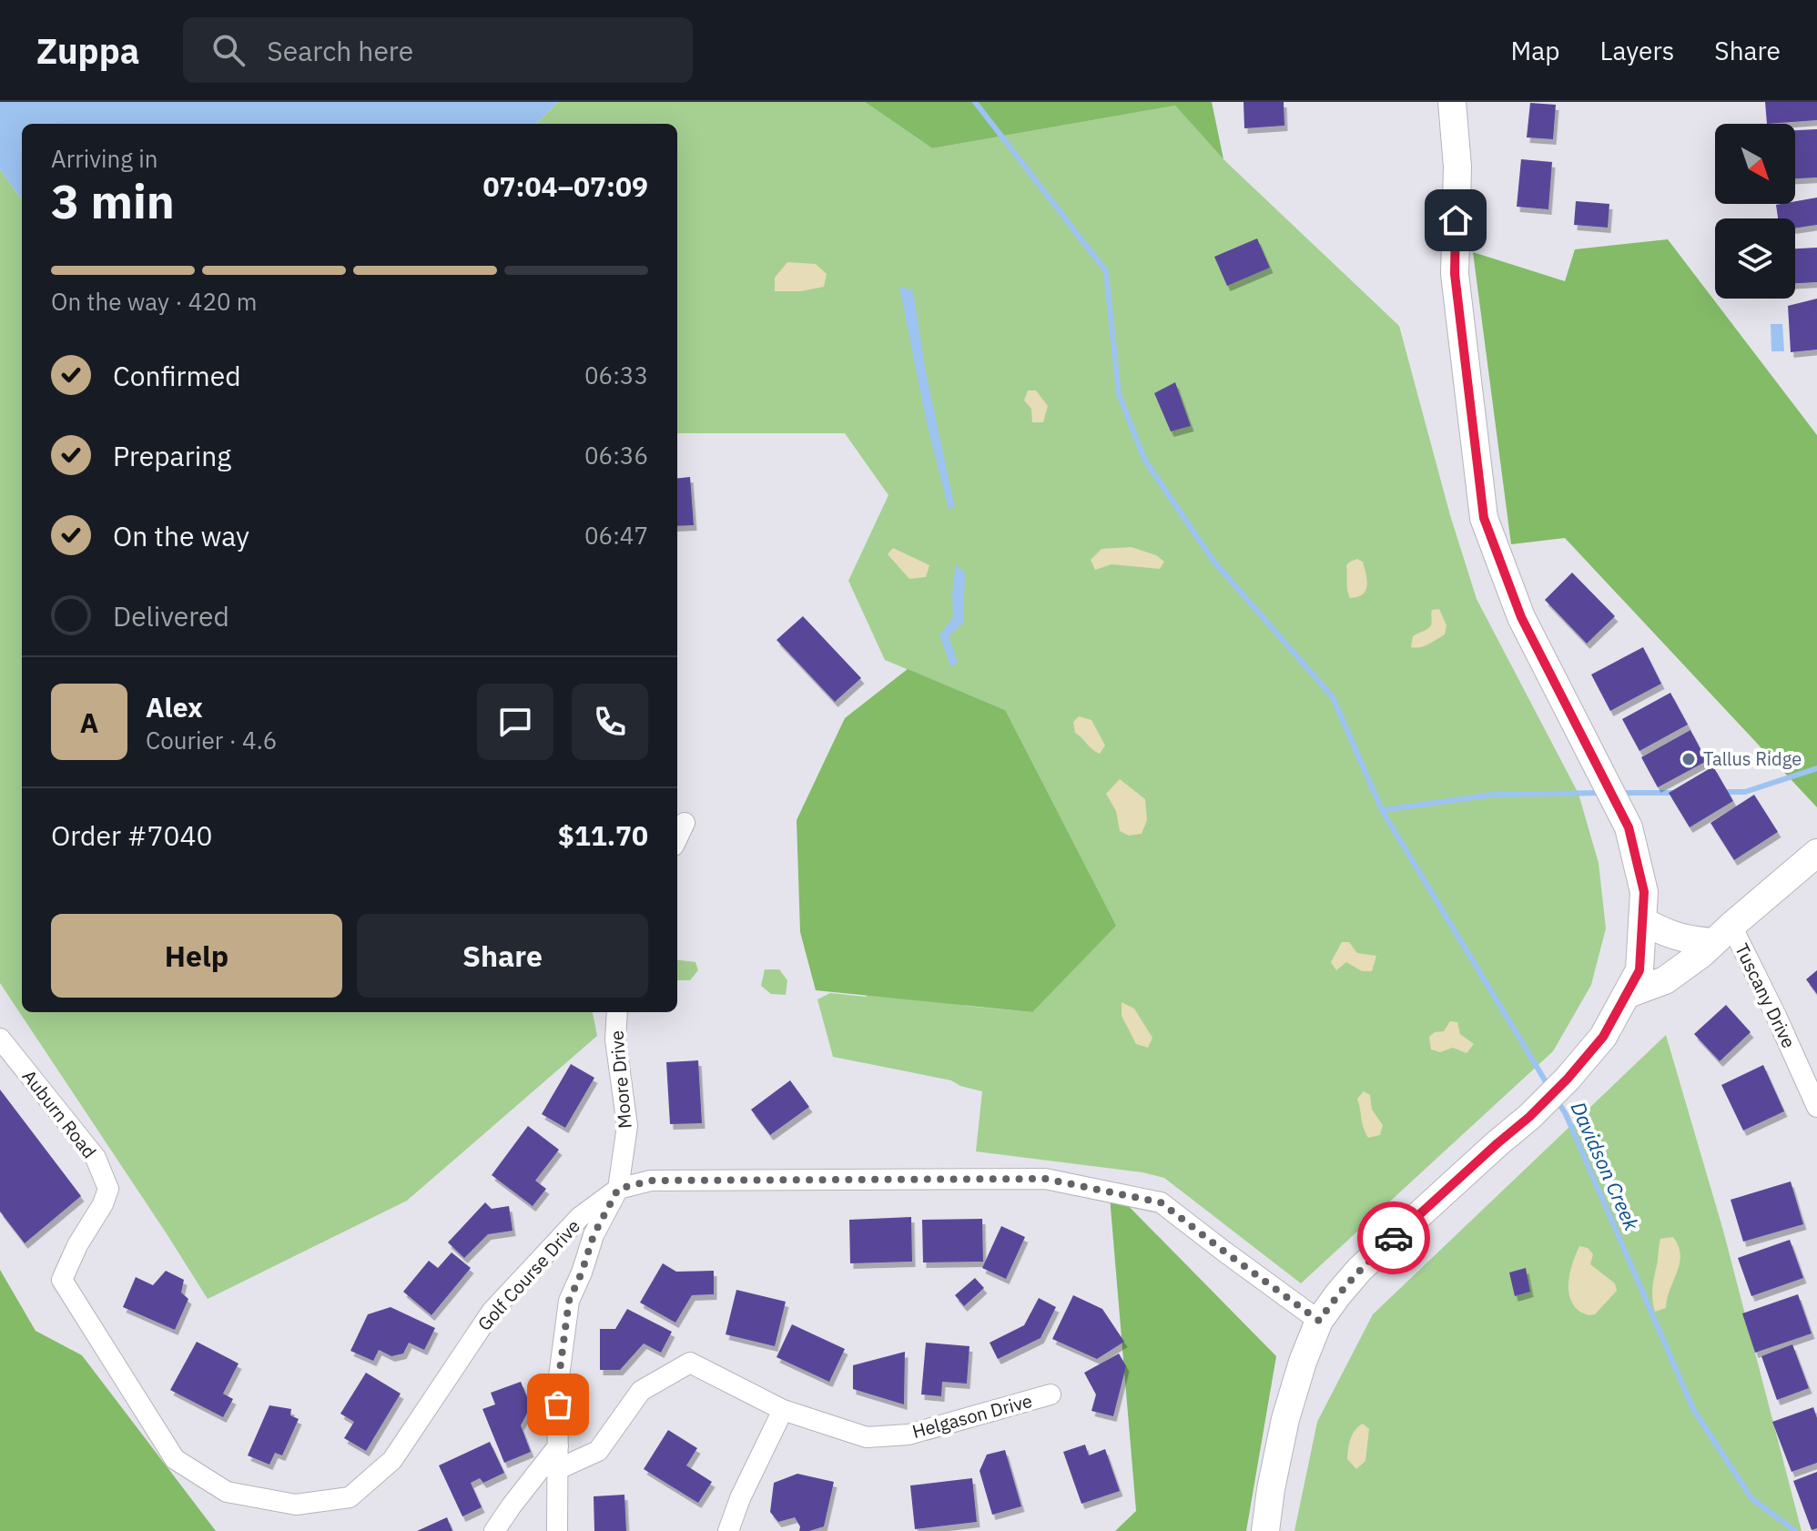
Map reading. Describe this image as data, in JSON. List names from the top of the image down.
{
  "streets": {
    "street": [
      "Tuscany Drive",
      "Moore Drive",
      "Auburn Road",
      "Golf Course Drive",
      "Helgason Drive"
    ]
  },
  "crossings": [
    ["Moore Drive", "Golf Course Drive"],
    ["Moore Drive", "Helgason Drive"],
    ["Auburn Road", "Golf Course Drive"]
  ],
  "water": ["Davidson Creek"],
  "places": ["Tallus Ridge"],
  "north": "bottom right",
  "page": {
    "header": "Zuppa",
    "search": "Search here",
    "nav": ["Map", "Layers", "Share"],
    "heading": ["3 min", "Arriving in", "07:04–07:09"],
    "panel": [
      "Alex",
      "Courier · 4.6",
      "Order #7040",
      "$11.70"
    ],
    "bar": "On the way · 420 m",
    "list": [
      ["Confirmed", "06:33"],
      ["Preparing", "06:36"],
      ["On the way", "06:47"],
      "Delivered"
    ],
    "round": "A",
    "buttons": ["Help", "Share"]
  }
}
